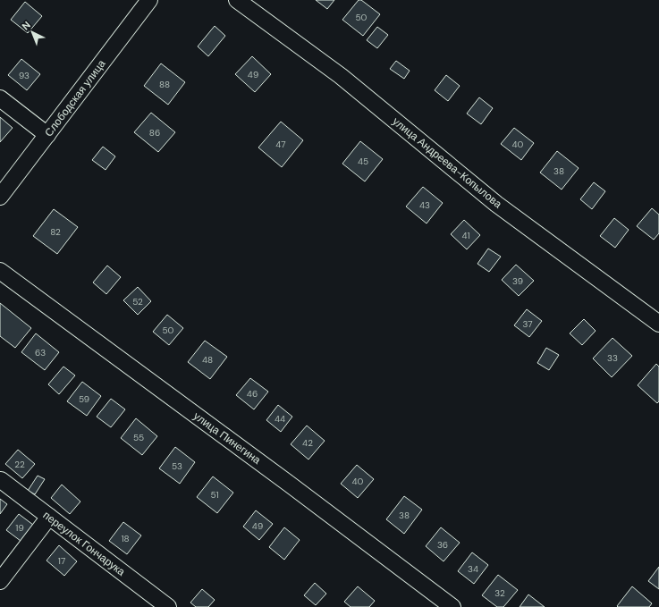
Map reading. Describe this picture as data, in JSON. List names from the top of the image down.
{
  "streets": {
    "street": [
      "Слободская улица",
      "улица Андреева-Копылова",
      "улица Пинегина",
      "переулок Гончарука"
    ]
  },
  "house_numbers": [
    "50",
    "49",
    "93",
    "88",
    "86",
    "47",
    "40",
    "45",
    "38",
    "43",
    "82",
    "41",
    "39",
    "52",
    "37",
    "50",
    "63",
    "33",
    "48",
    "46",
    "59",
    "44",
    "55",
    "42",
    "22",
    "53",
    "40",
    "51",
    "38",
    "49",
    "19",
    "18",
    "36",
    "17",
    "34",
    "32"
  ],
  "north": "top left"
}
